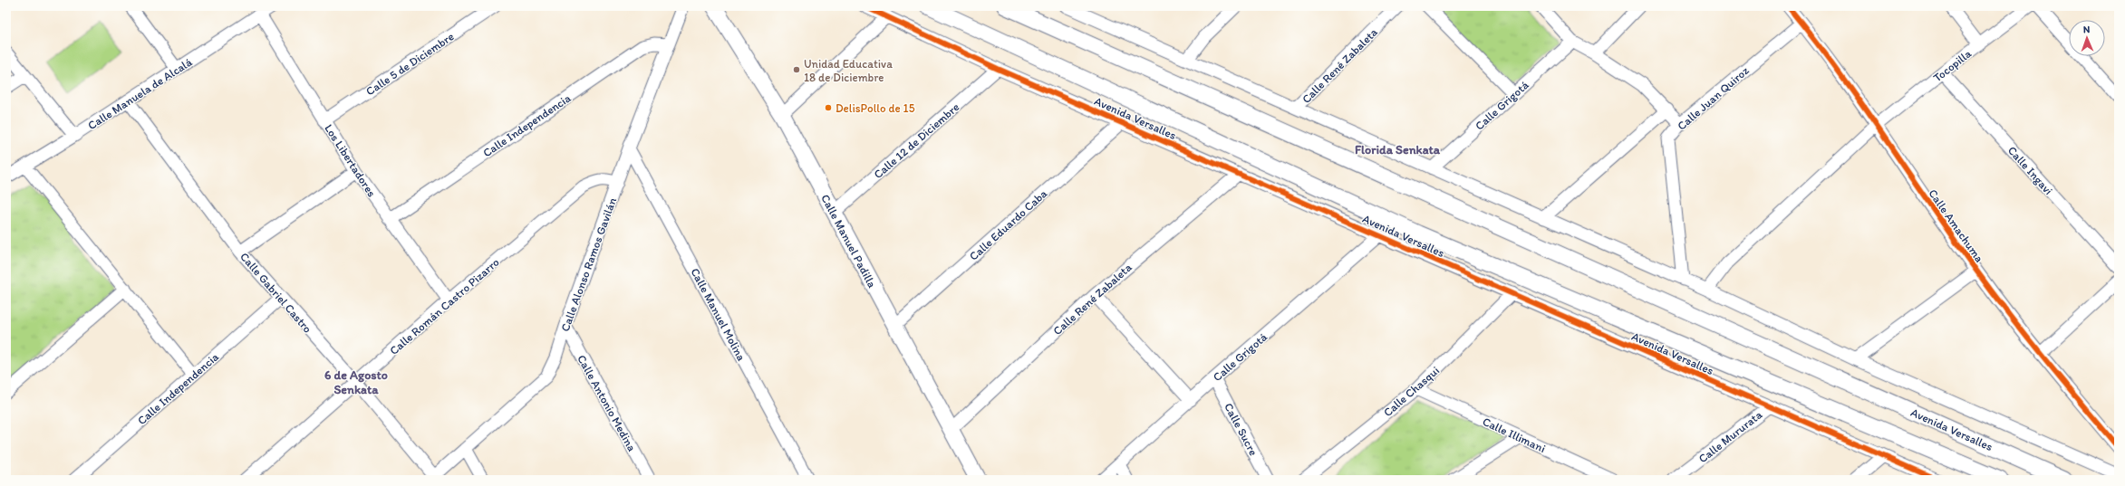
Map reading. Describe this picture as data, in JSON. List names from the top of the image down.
{
  "streets": {
    "street": [
      "Calle 5 de Diciembre",
      "Calle René Zabaleta",
      "Tocopilla",
      "Calle Manuela de Alcalá",
      "Calle Juan Quiroz",
      "Calle Grigotá",
      "Avenida Versalles",
      "Calle Independencia",
      "Calle 12 de Diciembre",
      "Los Libertadores",
      "Calle Ingavi",
      "Calle Eduardo Caba",
      "Calle Amachuma",
      "Calle Manuel Padilla",
      "Calle Alonso Ramos Gavilán",
      "Calle Gabriel Castro",
      "Calle Román Castro Pizarro",
      "Calle Manuel Molina",
      "Calle Chasqui",
      "Calle Antonio Medina",
      "Calle Sucre",
      "Calle Illimani",
      "Calle Mururata"
    ]
  },
  "crossings": [
    ["Calle 5 de Diciembre", "Los Libertadores"],
    ["Calle René Zabaleta", "Avenida Versalles"],
    ["Calle René Zabaleta", "Calle Manuel Padilla"],
    ["Tocopilla", "Calle Ingavi"],
    ["Tocopilla", "Calle Amachuma"],
    ["Calle Manuela de Alcalá", "Los Libertadores"],
    ["Calle Manuela de Alcalá", "Calle Gabriel Castro"],
    ["Calle Juan Quiroz", "Calle Amachuma"],
    ["Calle Grigotá", "Avenida Versalles"],
    ["Calle Grigotá", "Calle Sucre"],
    ["Avenida Versalles", "Calle 12 de Diciembre"],
    ["Avenida Versalles", "Calle Eduardo Caba"],
    ["Avenida Versalles", "Calle Chasqui"],
    ["Avenida Versalles", "Calle Mururata"],
    ["Calle Independencia", "Los Libertadores"],
    ["Calle Independencia", "Calle Alonso Ramos Gavilán"],
    ["Calle Independencia", "Calle Gabriel Castro"],
    ["Calle 12 de Diciembre", "Calle Manuel Padilla"],
    ["Los Libertadores", "Calle Román Castro Pizarro"],
    ["Calle Eduardo Caba", "Calle Manuel Padilla"],
    ["Calle Alonso Ramos Gavilán", "Calle Gabriel Castro"],
    ["Calle Alonso Ramos Gavilán", "Calle Román Castro Pizarro"],
    ["Calle Alonso Ramos Gavilán", "Calle Manuel Molina"],
    ["Calle Alonso Ramos Gavilán", "Calle Antonio Medina"],
    ["Calle Gabriel Castro", "Calle Román Castro Pizarro"],
    ["Calle Chasqui", "Calle Illimani"]
  ],
  "districts": ["Florida Senkata", "6 de Agosto Senkata"],
  "places": ["Unidad Educativa 18 de Diciembre", "DelisPollo de 15"],
  "north": "top"
}
